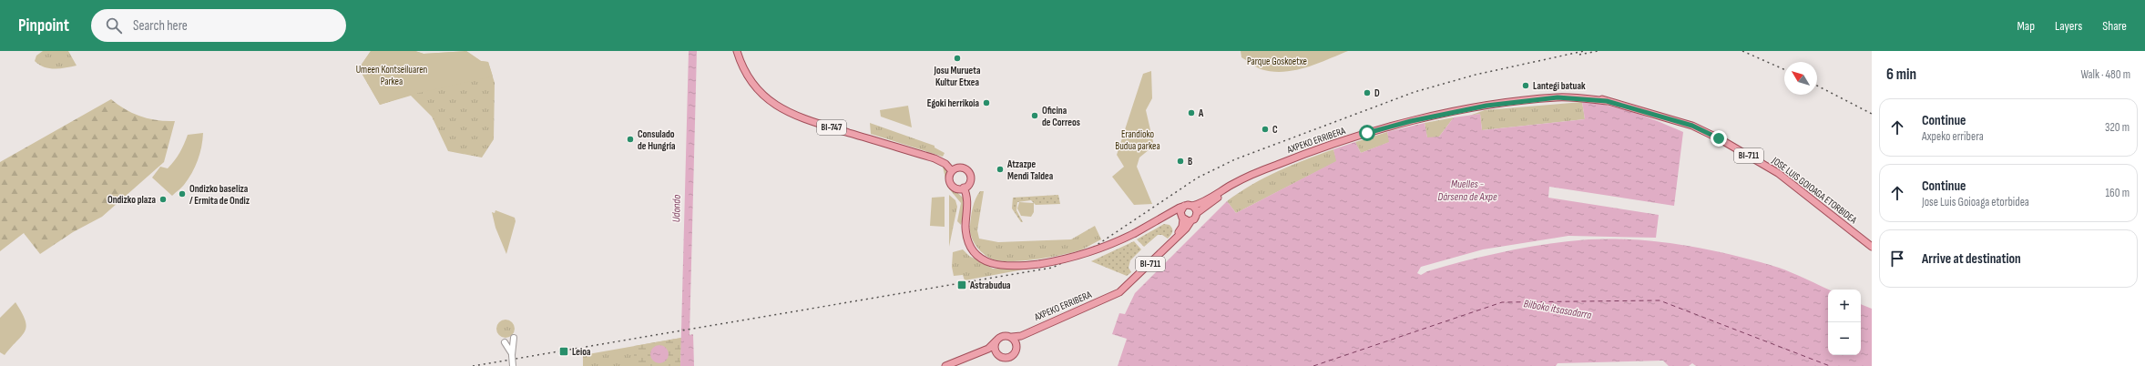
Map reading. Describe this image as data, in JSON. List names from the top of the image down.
{
  "streets": {
    "main road": [
      "BI-747",
      "AXPEKO ERRIBERA",
      "BI-711",
      "JOSE LUIS GOIOAGA ETORBIDEA"
    ]
  },
  "crossings": [
    ["AXPEKO ERRIBERA", "BI-711"],
    ["AXPEKO ERRIBERA", "JOSE LUIS GOIOAGA ETORBIDEA"]
  ],
  "water": ["Muelles - Dársena de Axpe", "Udondo", "Bilboko itsasadarra"],
  "parks": ["Parque Goskoetxe", "Umeen Kontseiluaren Parkea", "Erandioko Budua parkea"],
  "places": {
    "other": [
      "Josu Murueta Kultur Etxea",
      "Lantegi batuak",
      "D",
      "Egoki herrikoia",
      "A",
      "Oficina de Correos",
      "C",
      "Consulado de Hungría",
      "B",
      "Atzazpe Mendi Taldea",
      "Ondizko baseliza / Ermita de Ondiz",
      "Ondizko plaza"
    ],
    "transit": ["Astrabudua", "Leioa"]
  },
  "north": "top left",
  "page": {
    "header": "Pinpoint",
    "search": "Search here",
    "nav": ["Map", "Layers", "Share"],
    "heading": ["6 min", "Walk · 480 m"],
    "list": [
      ["Continue", "Axpeko erribera", "320 m"],
      ["Continue", "Jose Luis Goioaga etorbidea", "160 m"],
      "Arrive at destination"
    ],
    "map_buttons": ["+", "−"]
  }
}
